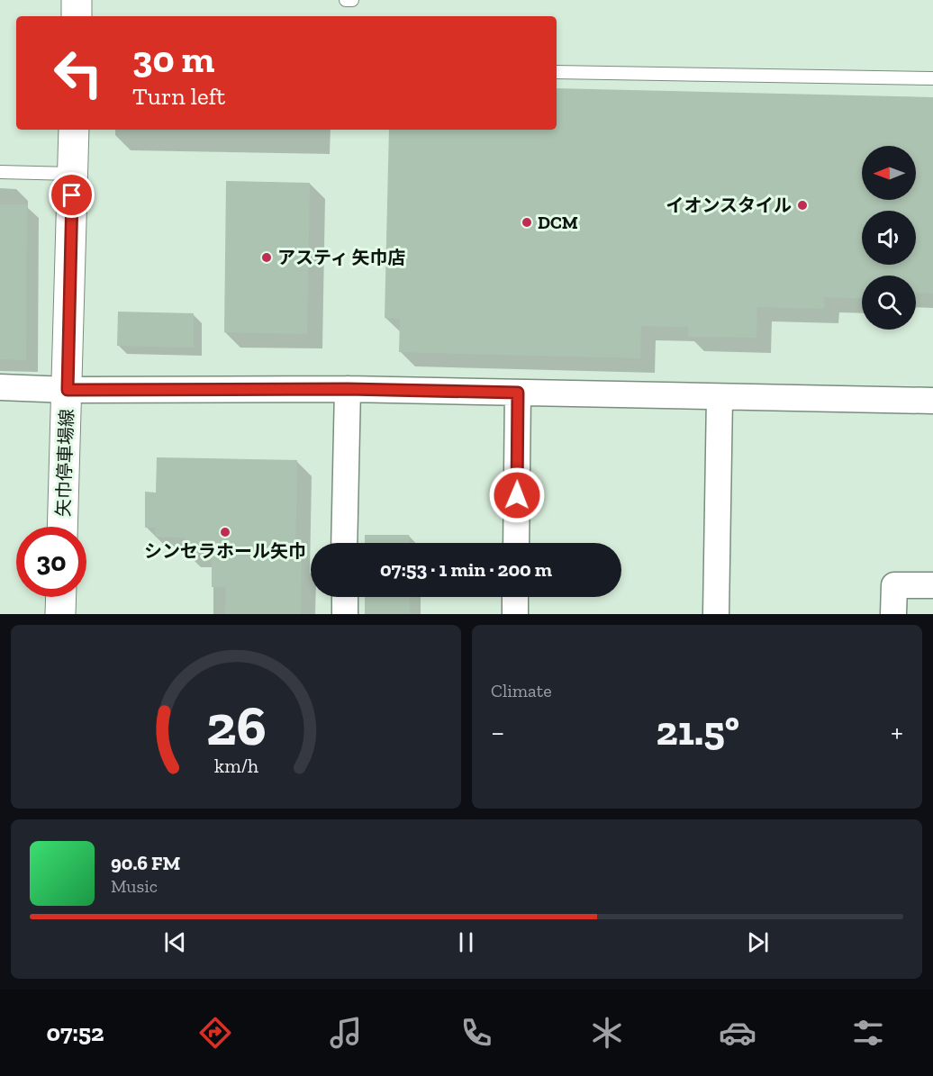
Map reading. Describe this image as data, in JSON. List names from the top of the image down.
{
  "streets": {
    "main road": ["矢巾停車場線"]
  },
  "places": [
    "イオンスタイル",
    "DCM",
    "アスティ 矢巾店",
    "シンセラホール矢巾"
  ],
  "north": "left",
  "page": {
    "turn": ["30 m", "Turn left"],
    "limit": "30",
    "trip": "07:53 · 1 min · 200 m",
    "tile": "Climate",
    "heat": ["−", "21.5°", "+"],
    "song": ["90.6 FM", "Music"],
    "tabs": "07:52",
    "gauge": ["26", "km/h"]
  }
}
